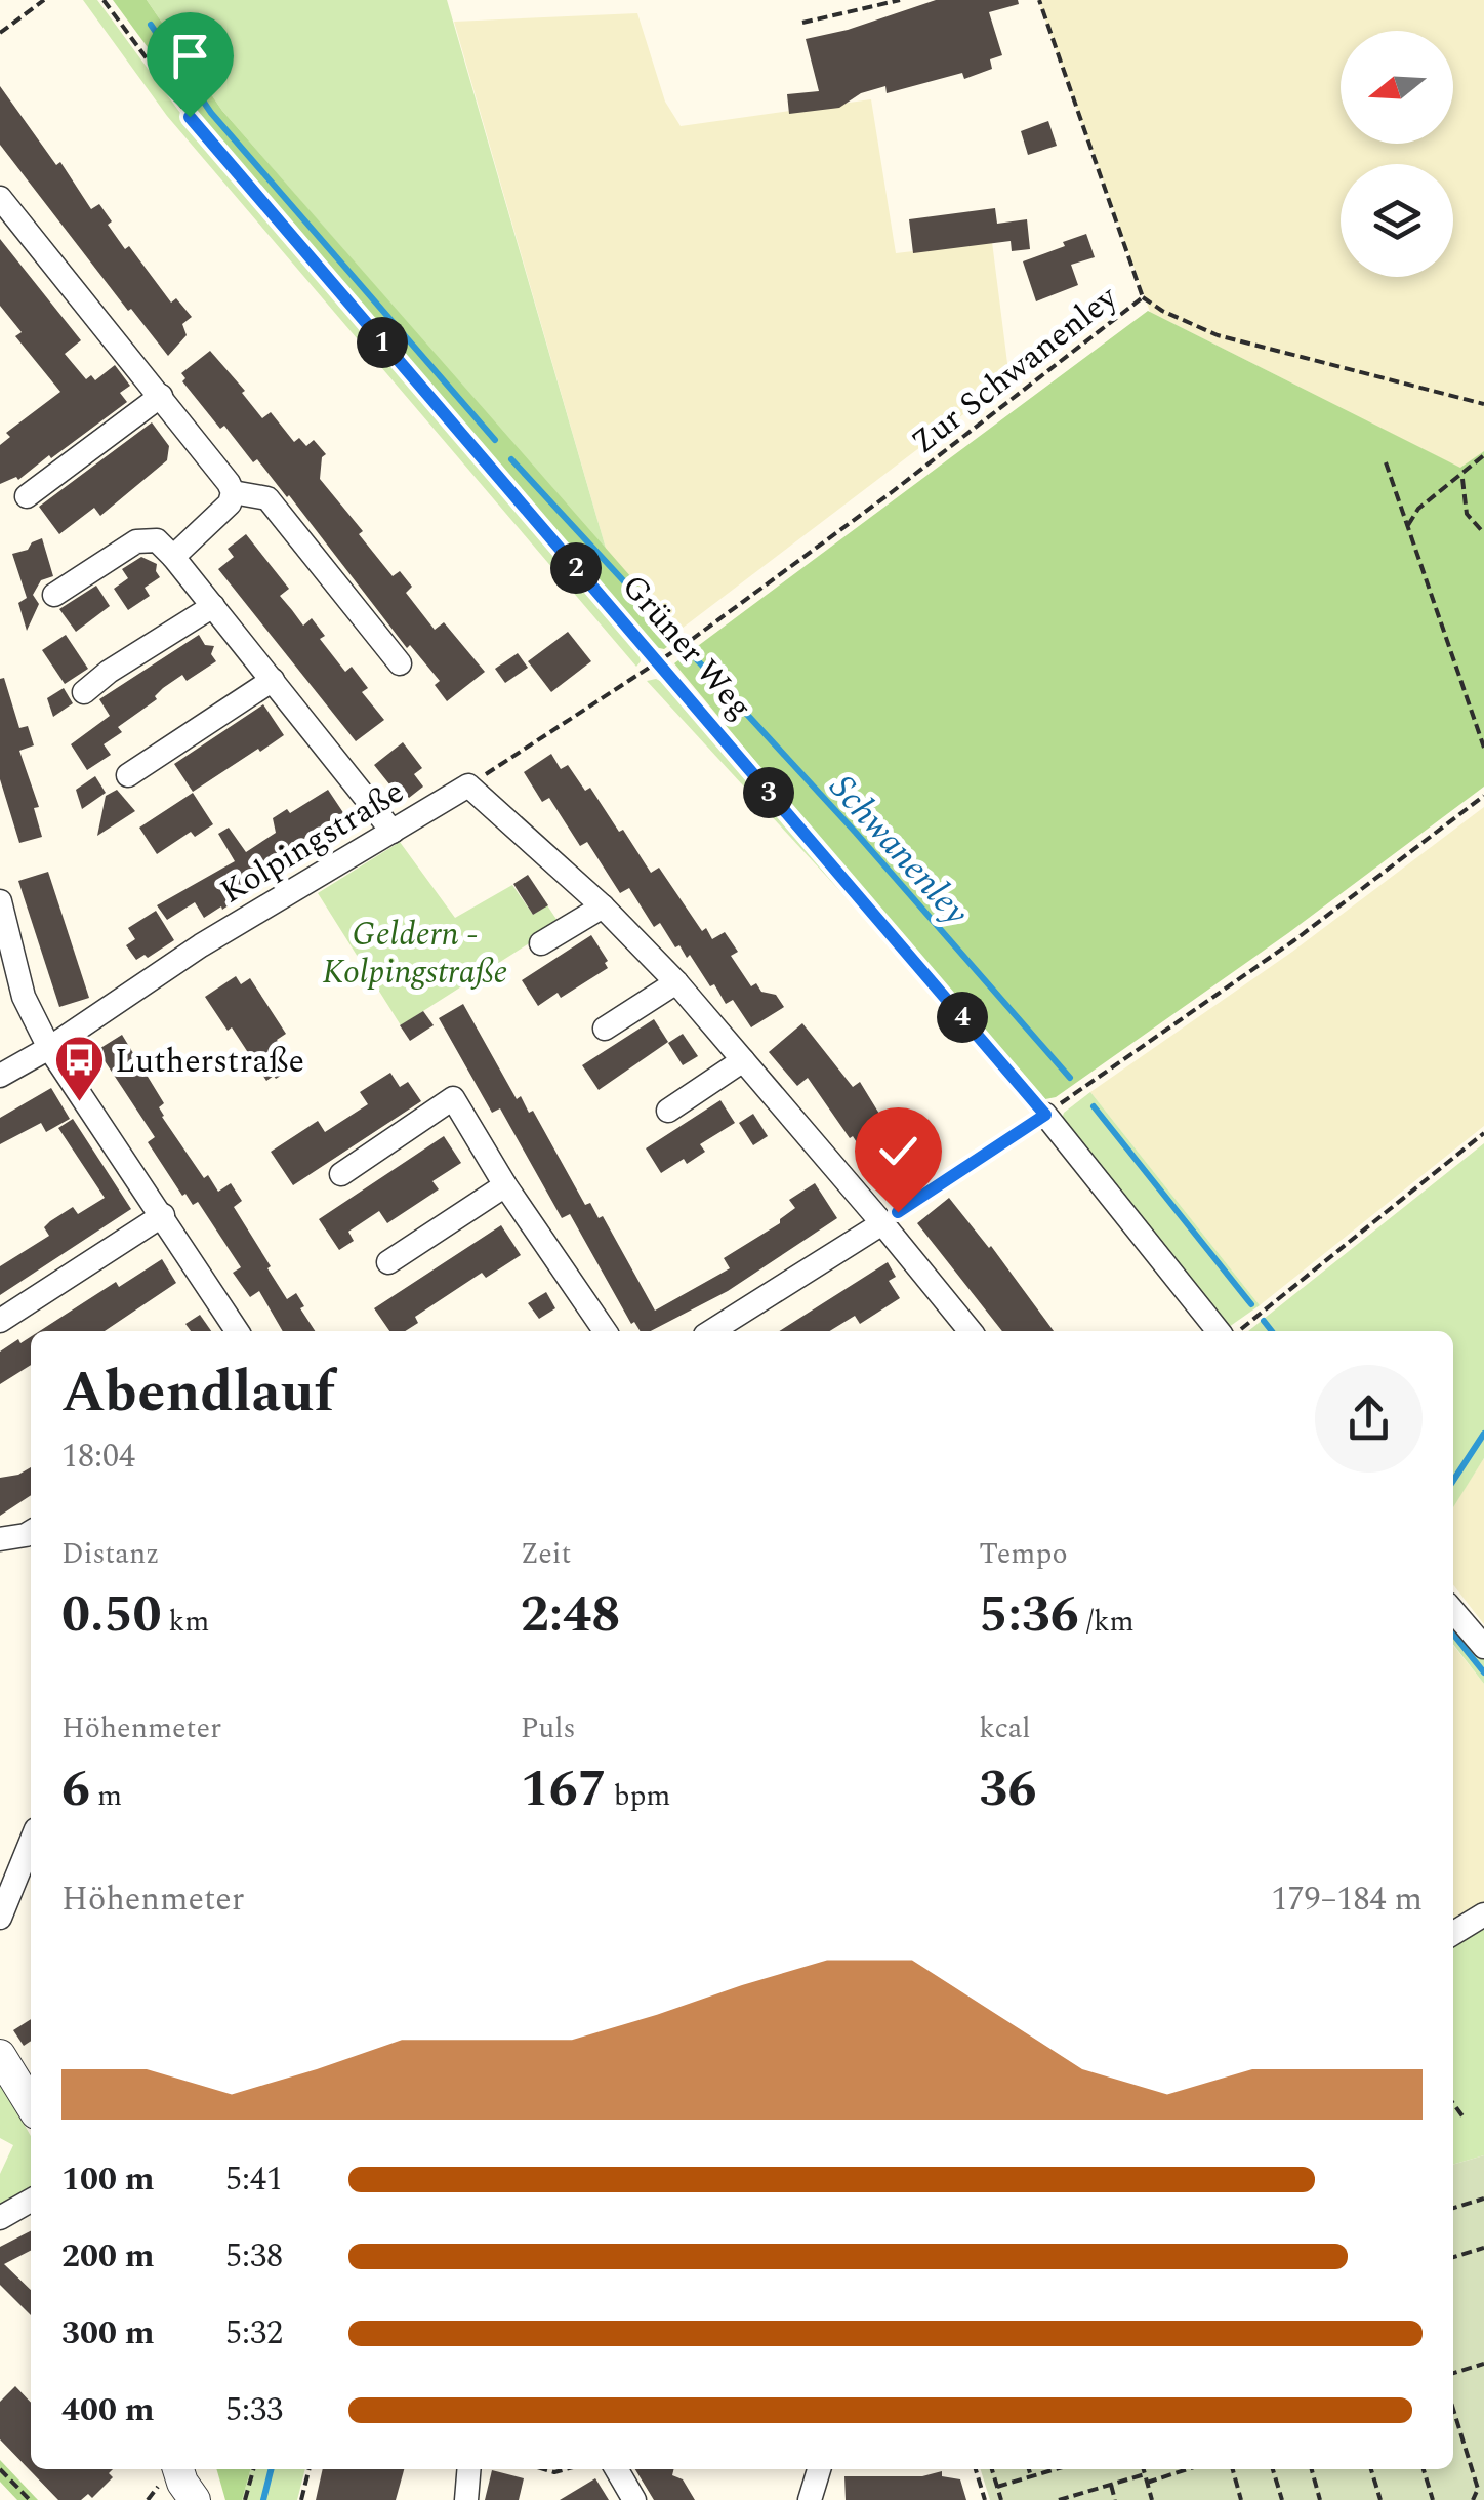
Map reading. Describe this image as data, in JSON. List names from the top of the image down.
{
  "streets": {
    "street": ["Kolpingstraße"],
    "path": ["Zur Schwanenley", "Grüner Weg"]
  },
  "crossings": [
    ["Zur Schwanenley", "Grüner Weg"]
  ],
  "water": ["Schwanenley"],
  "parks": ["Geldern - Kolpingstraße"],
  "places": {
    "bus stop": ["Lutherstraße"]
  },
  "north": "left",
  "page": {
    "pins": [
      "1",
      "2",
      "3",
      "4"
    ],
    "heading": ["Abendlauf", "18:04"],
    "stats": [
      ["Distanz", "0.50 km"],
      ["Zeit", "2:48"],
      ["Tempo", "5:36 /km"],
      ["Höhenmeter", "6 m"],
      ["Puls", "167 bpm"],
      ["kcal", "36"]
    ],
    "chart": ["Höhenmeter", "179–184 m"],
    "list": [
      {
        "name": "100 m",
        "note": "5:41"
      },
      {
        "name": "200 m",
        "note": "5:38"
      },
      {
        "name": "300 m",
        "note": "5:32"
      },
      {
        "name": "400 m",
        "note": "5:33"
      }
    ]
  }
}
